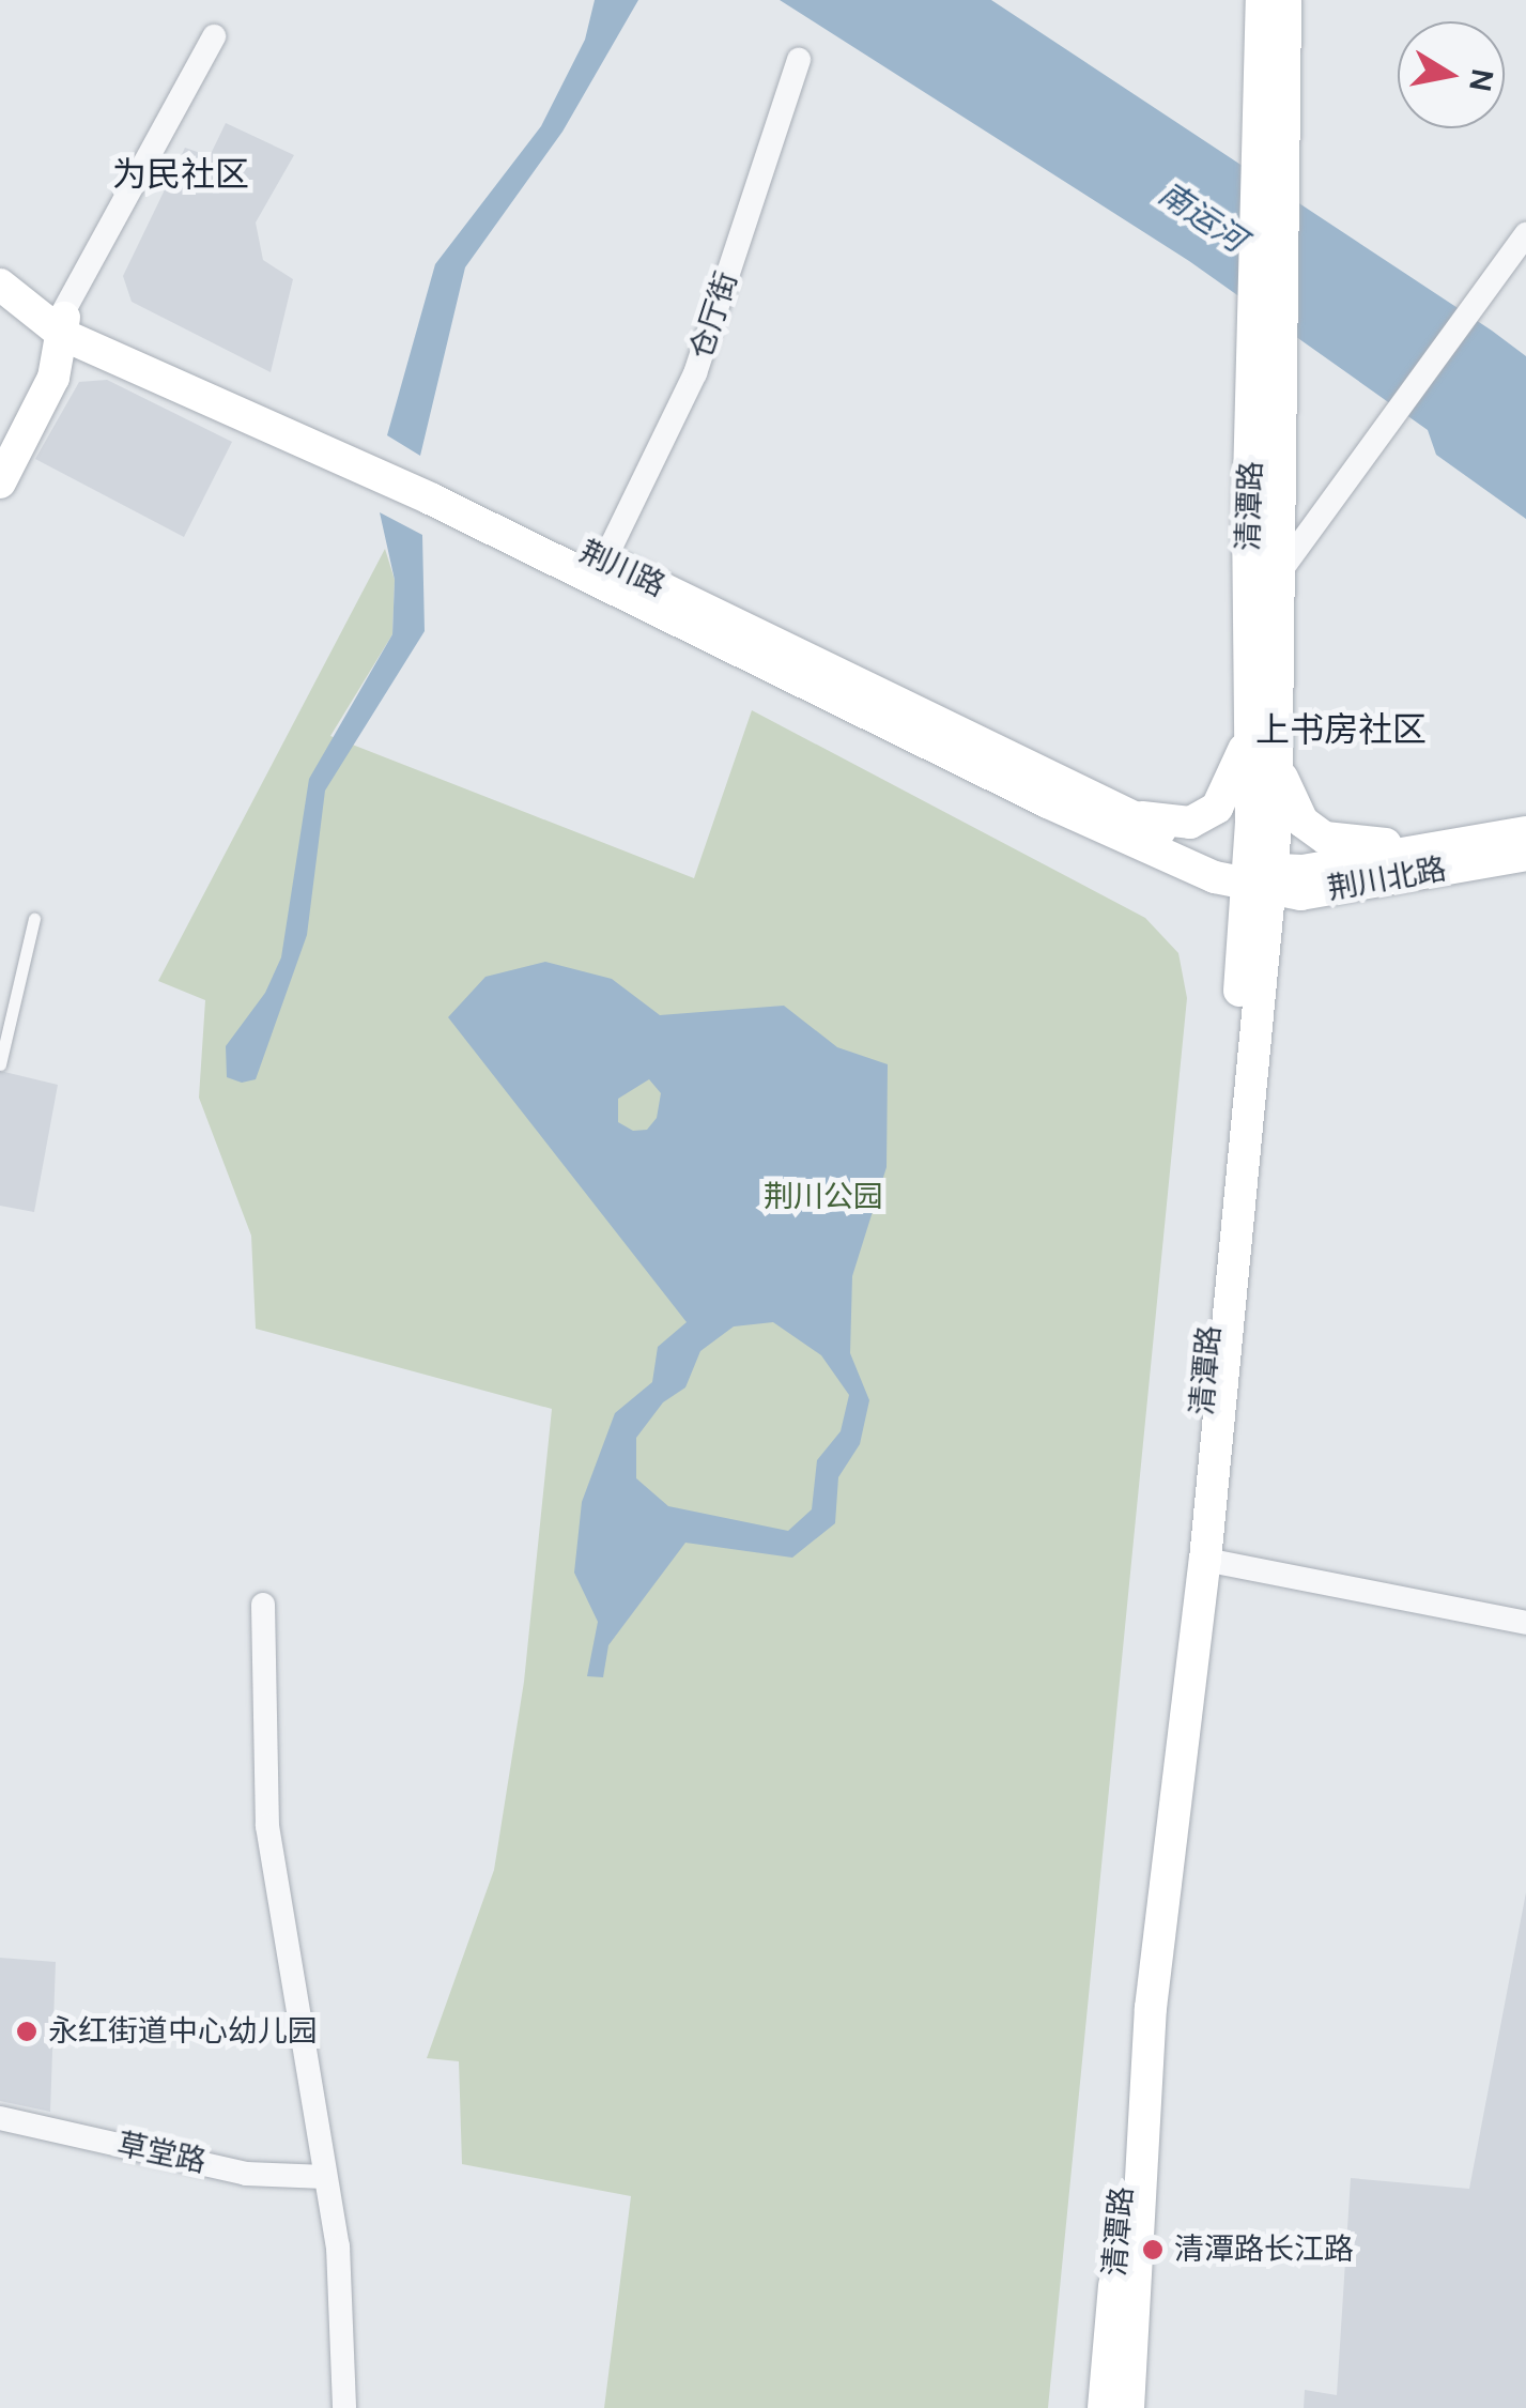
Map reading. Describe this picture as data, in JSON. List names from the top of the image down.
{
  "streets": {
    "main road": ["清潭路", "荆川路", "荆川北路"],
    "street": ["仓厅街", "草堂路"]
  },
  "crossings": [
    ["仓厅街", "荆川路"],
    ["清潭路", "荆川路"],
    ["清潭路", "荆川北路"],
    ["荆川路", "荆川北路"]
  ],
  "districts": ["为民社区", "上书房社区"],
  "water": ["南运河"],
  "parks": ["荆川公园"],
  "places": ["永红街道中心幼儿园", "清潭路长江路"],
  "north": "right"
}
